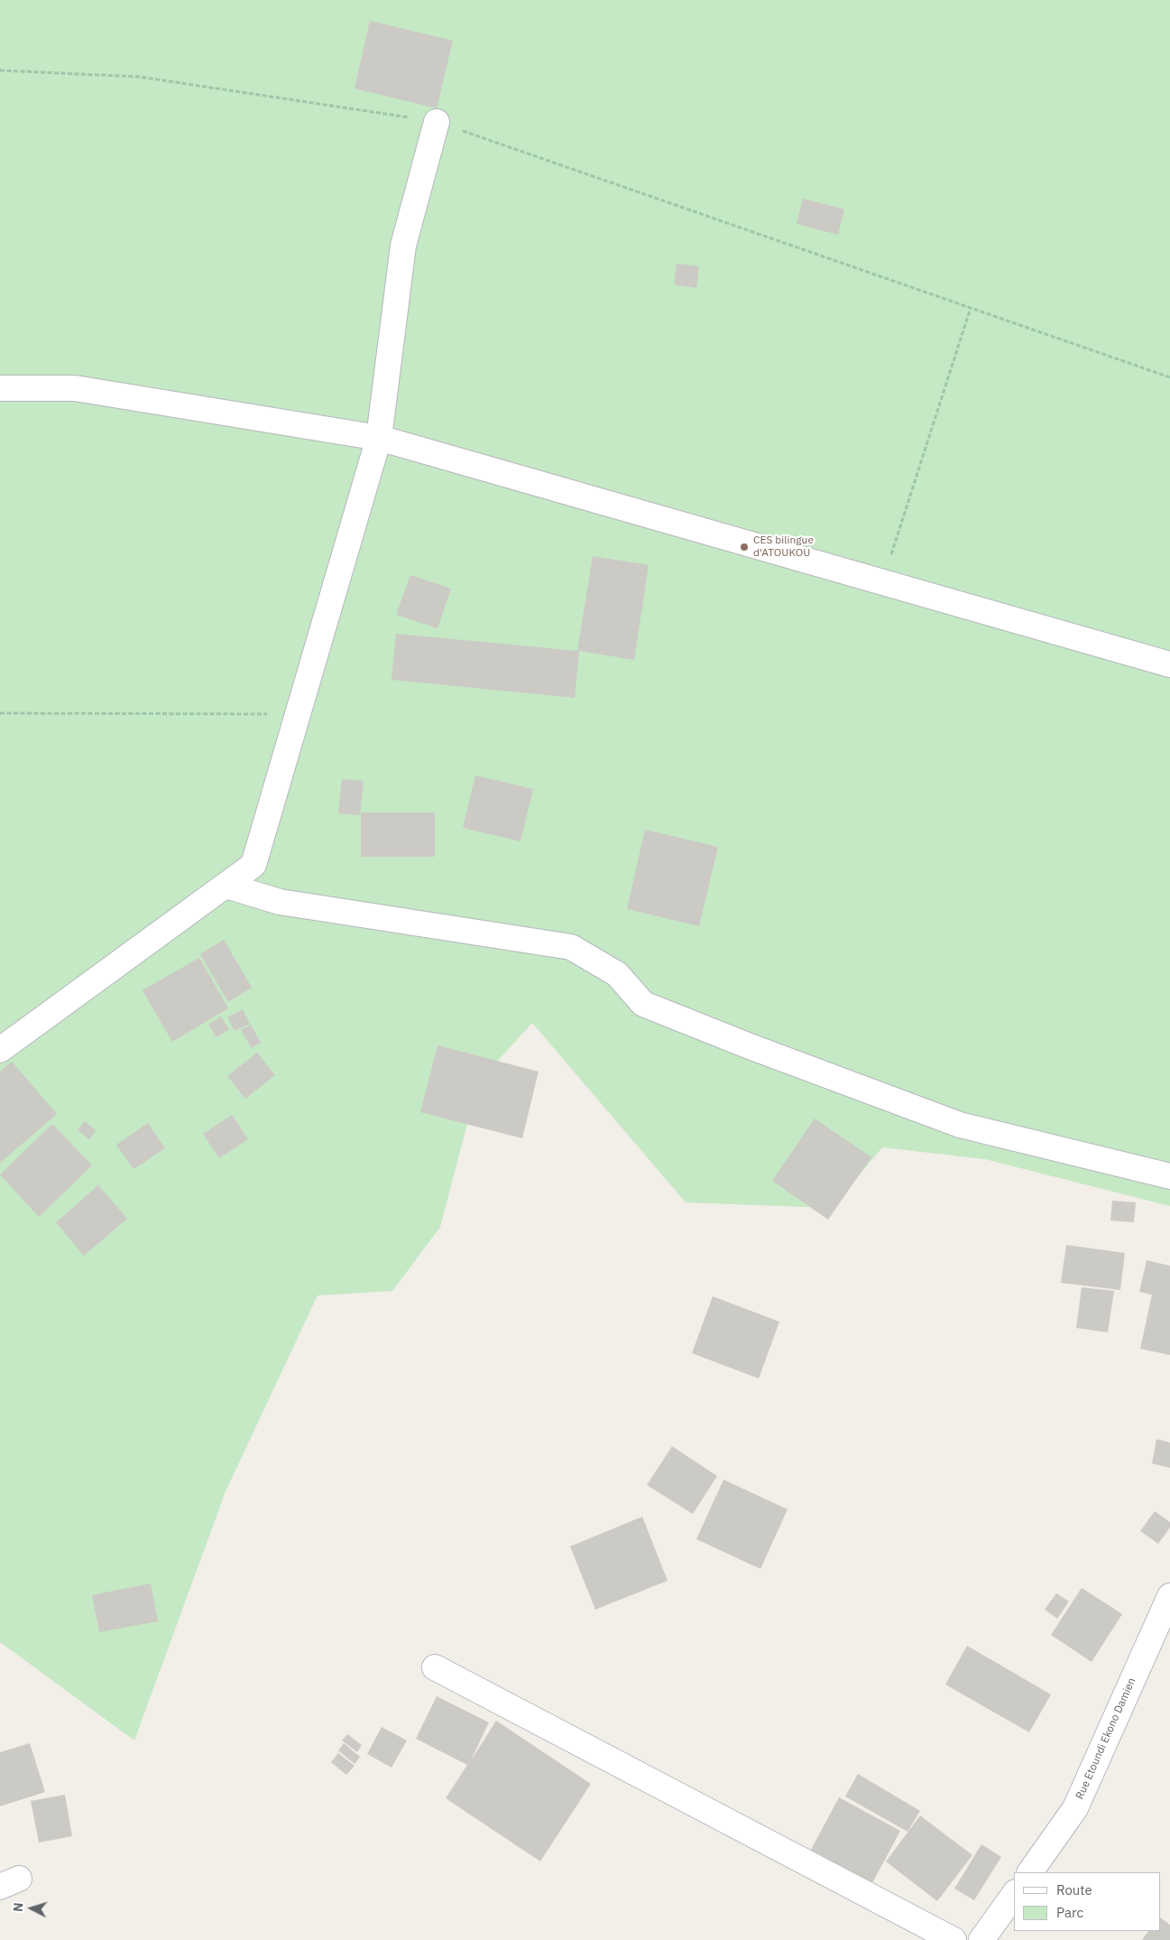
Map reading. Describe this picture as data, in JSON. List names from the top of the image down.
{
  "streets": {
    "street": ["Rue Etoundi Ekono Damien"]
  },
  "places": ["CES bilingue d'ATOUKOU"],
  "legend": ["Route", "Parc"],
  "north": "left"
}
